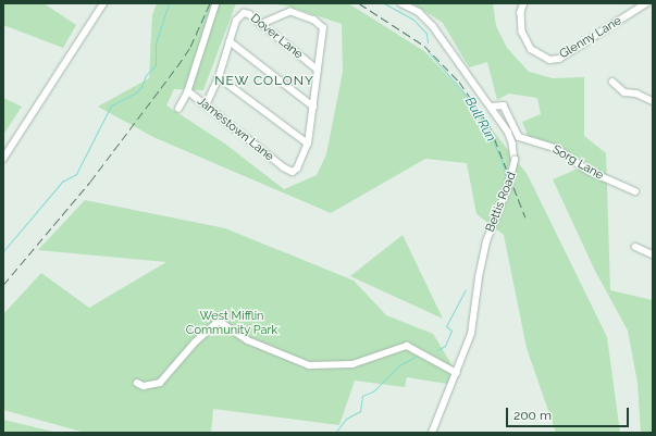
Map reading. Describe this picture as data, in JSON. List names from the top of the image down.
{
  "streets": {
    "street": [
      "Dover Lane",
      "Glenny Lane",
      "Jamestown Lane",
      "Sorg Lane",
      "Bettis Road"
    ]
  },
  "crossings": [
    ["Sorg Lane", "Bettis Road"]
  ],
  "districts": ["NEW COLONY"],
  "water": ["Bull Run"],
  "parks": ["West Mifflin Community Park"],
  "scale_bar": "200 m"
}
